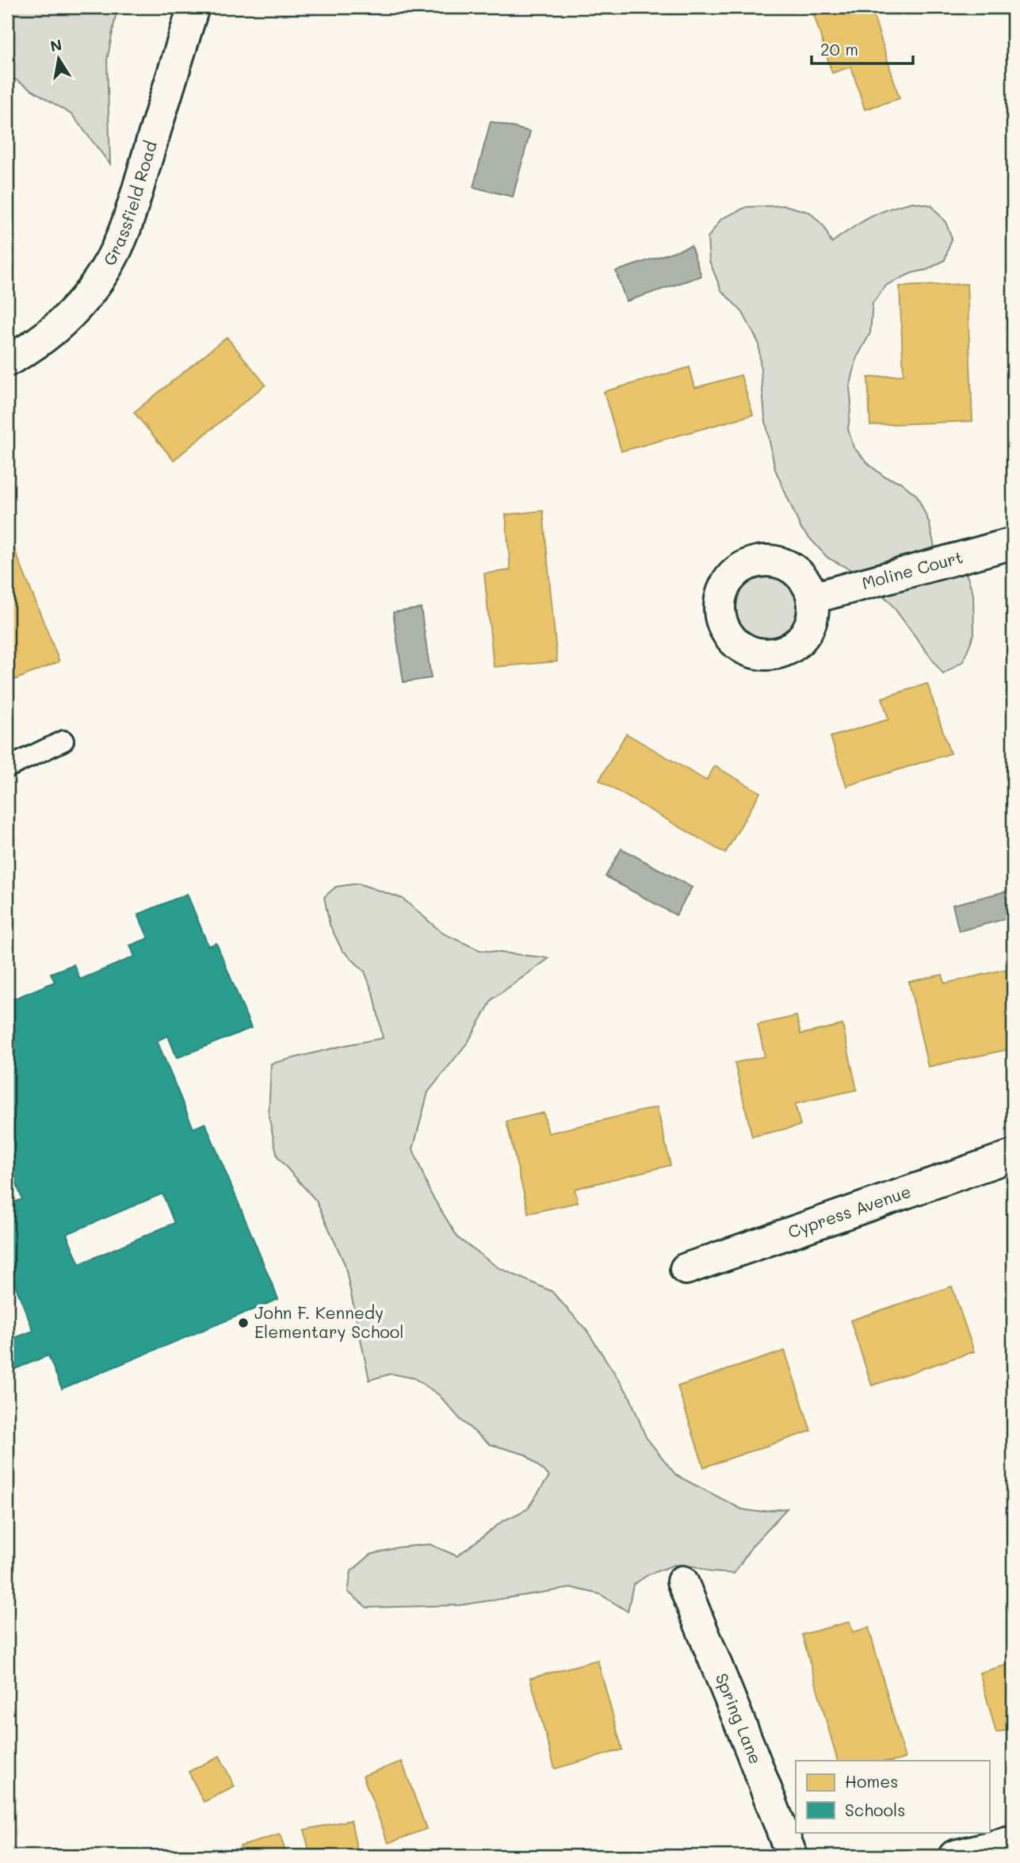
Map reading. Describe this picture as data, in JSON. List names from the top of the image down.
{
  "streets": {
    "street": [
      "Grassfield Road",
      "Moline Court",
      "Cypress Avenue",
      "Spring Lane"
    ]
  },
  "places": ["John F. Kennedy Elementary School"],
  "legend": ["Homes", "Schools"],
  "scale_bar": "20 m",
  "north": "top"
}
